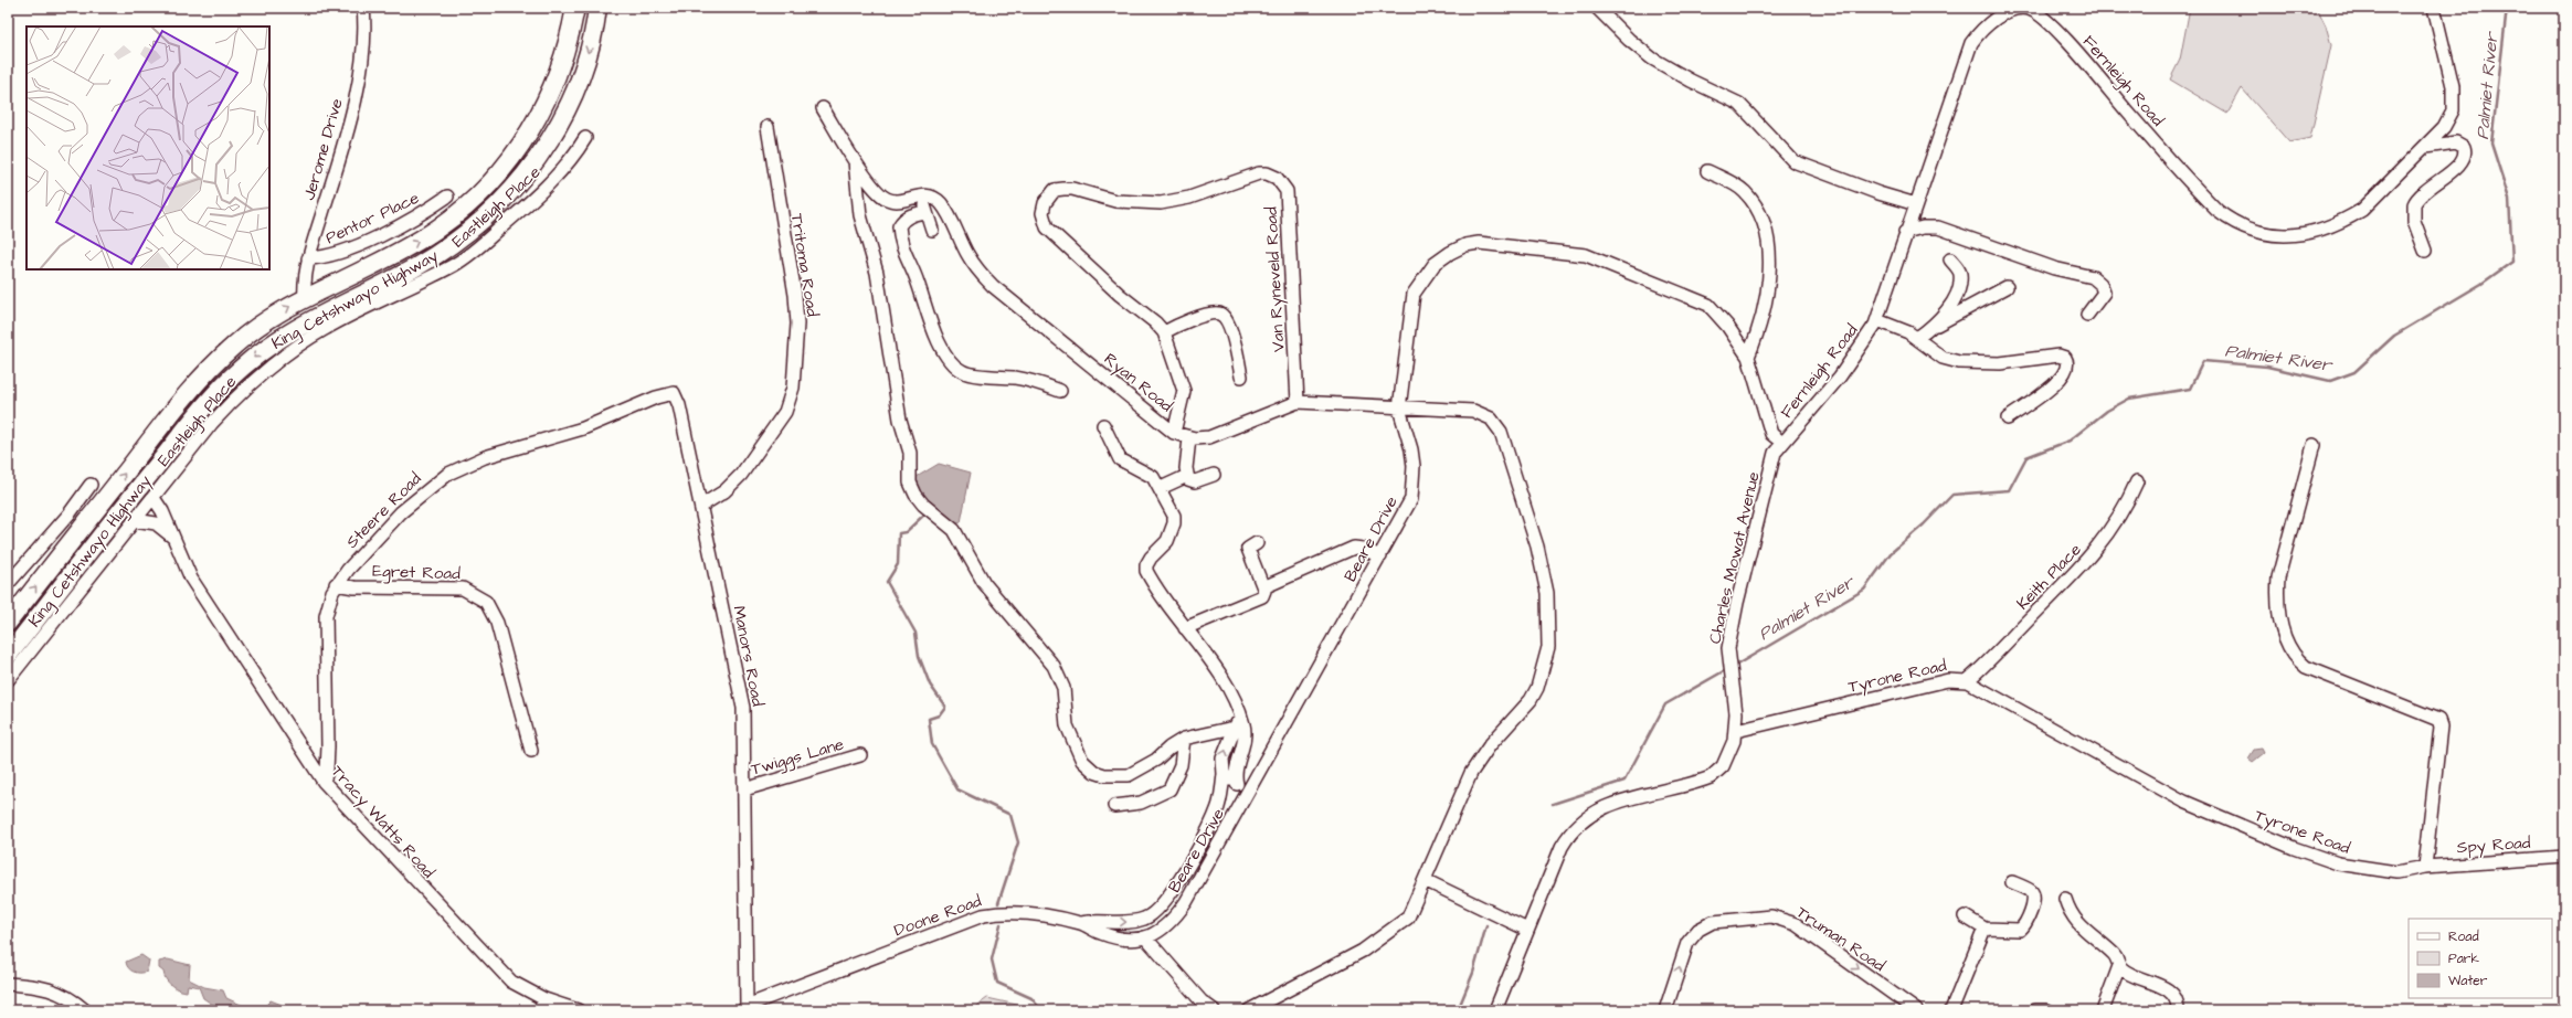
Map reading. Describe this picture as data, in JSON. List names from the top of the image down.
{
  "streets": {
    "highway": ["King Cetshwayo Highway"],
    "street": [
      "Fernleigh Road",
      "Jerome Drive",
      "Eastleigh Place",
      "Pentor Place",
      "Tritoma Road",
      "Van Ryneveld Road",
      "Ryan Road",
      "Steere Road",
      "Beare Drive",
      "Charles Mowat Avenue",
      "Egret Road",
      "Keith Place",
      "Manors Road",
      "Tyrone Road",
      "Twiggs Lane",
      "Tracy Watts Road",
      "Spy Road",
      "Doone Road",
      "Truman Road"
    ]
  },
  "crossings": [
    ["Fernleigh Road", "Charles Mowat Avenue"],
    ["Jerome Drive", "Pentor Place"],
    ["Jerome Drive", "King Cetshwayo Highway"],
    ["Eastleigh Place", "Tracy Watts Road"],
    ["Tritoma Road", "Manors Road"],
    ["Van Ryneveld Road", "Ryan Road"],
    ["Ryan Road", "Beare Drive"],
    ["Steere Road", "Egret Road"],
    ["Steere Road", "Manors Road"],
    ["Steere Road", "Tracy Watts Road"],
    ["Beare Drive", "Doone Road"],
    ["Charles Mowat Avenue", "Tyrone Road"],
    ["Keith Place", "Tyrone Road"],
    ["Manors Road", "Twiggs Lane"],
    ["Manors Road", "Doone Road"],
    ["Tyrone Road", "Spy Road"]
  ],
  "water": ["Palmiet River"],
  "legend": ["Road", "Park", "Water"]
}
